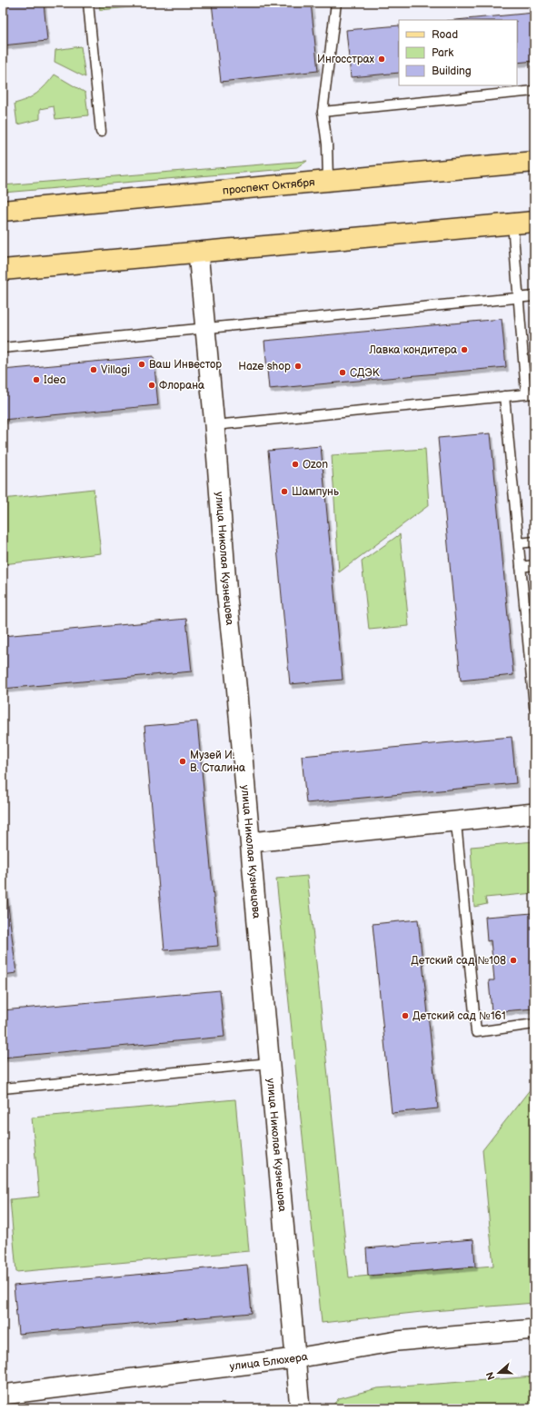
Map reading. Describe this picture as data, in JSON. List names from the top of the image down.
{
  "streets": {
    "main road": ["проспект Октября"],
    "street": ["улица Николая Кузнецова", "улица Блюхера"]
  },
  "crossings": [
    ["улица Николая Кузнецова", "улица Блюхера"]
  ],
  "places": [
    "Ингосстрах",
    "Лавка кондитера",
    "Ваш Инвестор",
    "Haze shop",
    "Villagi",
    "СДЭК",
    "Idea",
    "Флорана",
    "Ozon",
    "Шампунь",
    "Музей И. В. Сталина",
    "Детский сад №108",
    "Детский сад №161"
  ],
  "legend": ["Road", "Park", "Building"],
  "north": "left"
}
